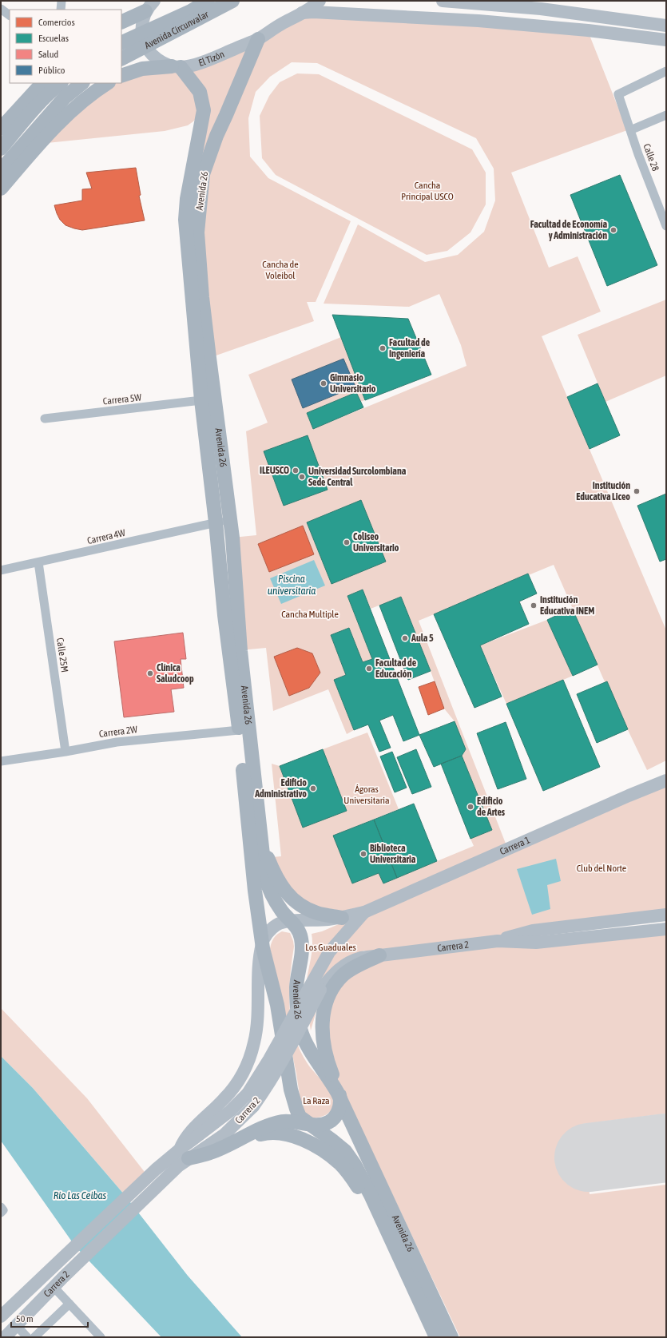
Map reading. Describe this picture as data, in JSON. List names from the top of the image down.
{
  "streets": {
    "main road": [
      "Avenida Circunvalar",
      "El Tizón",
      "Avenida 26",
      "Carrera 1",
      "Carrera 2"
    ],
    "street": [
      "Calle 28",
      "Carrera 5W",
      "Carrera 4W",
      "Calle 25M",
      "Carrera 2W"
    ]
  },
  "crossings": [
    ["El Tizón", "Avenida 26"],
    ["Avenida 26", "Carrera 5W"],
    ["Avenida 26", "Carrera 4W"],
    ["Avenida 26", "Carrera 2W"],
    ["Avenida 26", "Carrera 1"],
    ["Carrera 4W", "Calle 25M"],
    ["Calle 25M", "Carrera 2W"],
    ["Carrera 1", "Carrera 2"]
  ],
  "water": ["Piscina universitaria", "Río Las Ceibas"],
  "parks": [
    "Cancha Principal USCO",
    "Cancha de Voleibol",
    "Cancha Multiple",
    "Ágoras Universitaria",
    "Club del Norte",
    "Los Guaduales",
    "La Raza"
  ],
  "places": [
    "Facultad de Economía y Administración",
    "Facultad de Ingeniería",
    "Gimnasio Universitario",
    "ILEUSCO",
    "Universidad Surcolombiana Sede Central",
    "Institución Educativa Liceo",
    "Coliseo Universitario",
    "Institución Educativa INEM",
    "Aula 5",
    "Facultad de Educación",
    "Clínica Saludcoop",
    "Edificio Administrativo",
    "Edificio de Artes",
    "Biblioteca Universitaria"
  ],
  "legend": [
    "Comercios",
    "Escuelas",
    "Salud",
    "Público"
  ],
  "scale_bar": "50 m"
}
